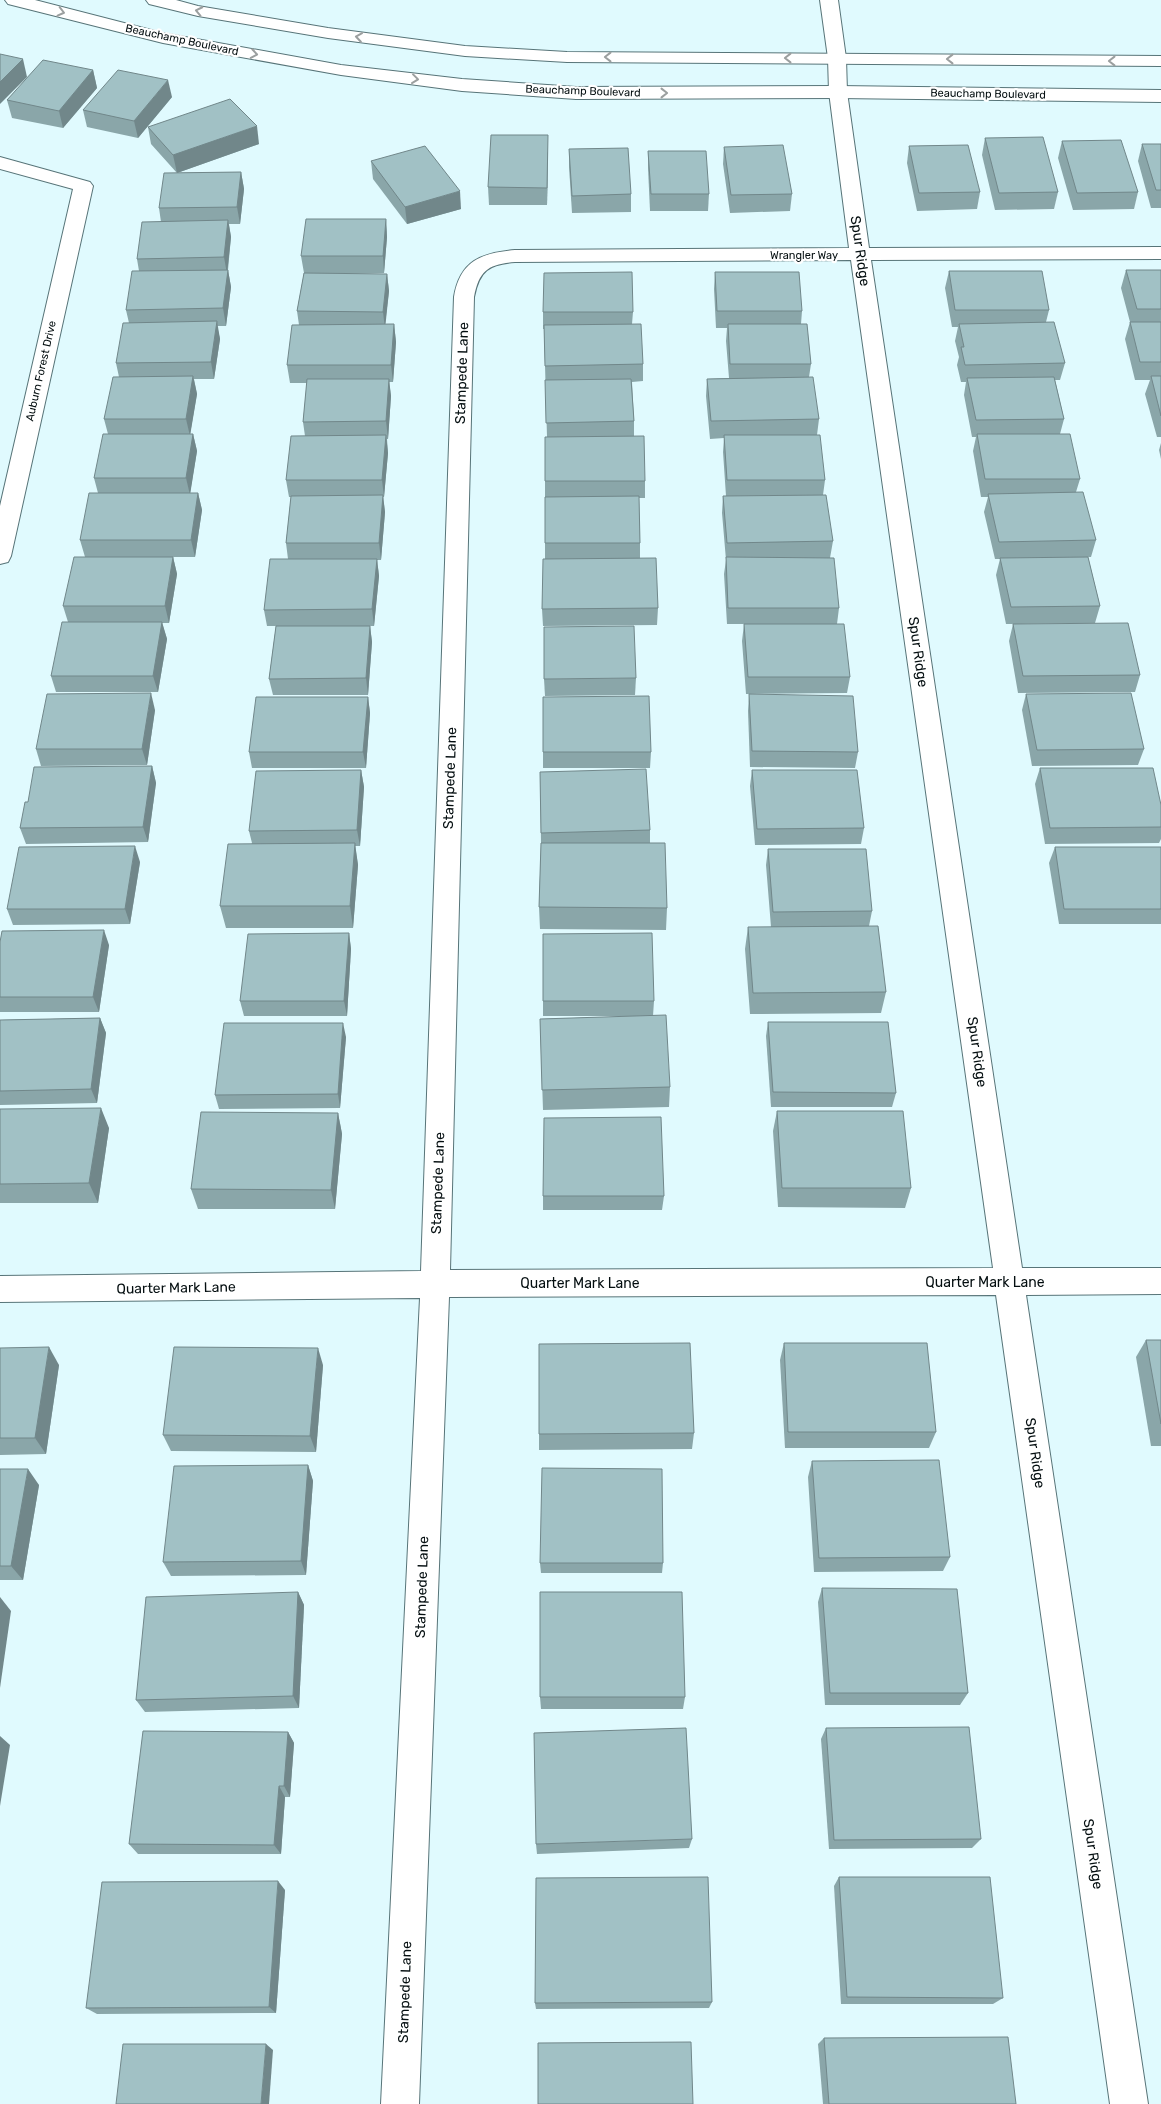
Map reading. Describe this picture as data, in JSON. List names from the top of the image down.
{
  "streets": {
    "street": [
      "Beauchamp Boulevard",
      "Spur Ridge",
      "Wrangler Way",
      "Auburn Forest Drive",
      "Stampede Lane",
      "Quarter Mark Lane"
    ]
  },
  "crossings": [
    ["Beauchamp Boulevard", "Spur Ridge"],
    ["Spur Ridge", "Wrangler Way"],
    ["Spur Ridge", "Quarter Mark Lane"],
    ["Wrangler Way", "Stampede Lane"],
    ["Stampede Lane", "Quarter Mark Lane"]
  ]
}
